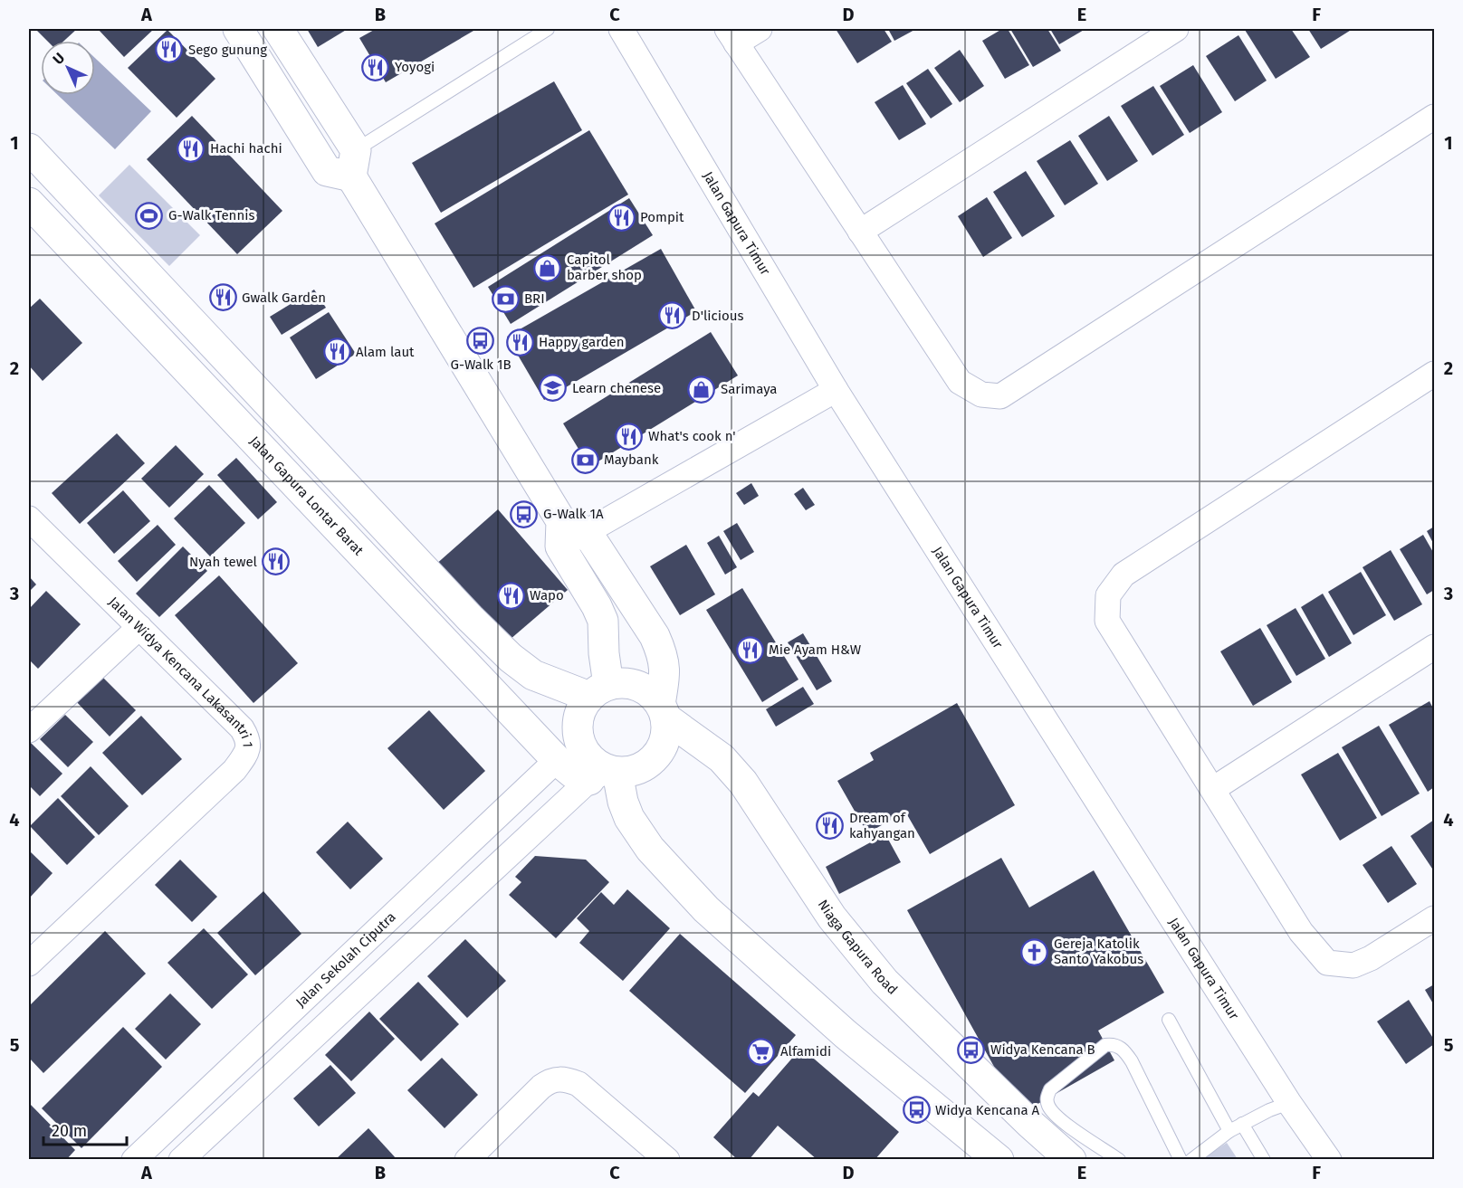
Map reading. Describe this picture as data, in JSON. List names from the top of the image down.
{
  "streets": {
    "street": [
      "Jalan Gapura Timur",
      "Jalan Gapura Lontar Barat",
      "Jalan Widya Kencana Lakasantri 1",
      "Niaga Gapura Road",
      "Jalan Sekolah Ciputra"
    ]
  },
  "crossings": [
    ["Jalan Gapura Lontar Barat", "Niaga Gapura Road"],
    ["Jalan Gapura Lontar Barat", "Jalan Sekolah Ciputra"]
  ],
  "places": {
    "restaurant": [
      "Sego gunung",
      "Yoyogi",
      "Hachi hachi",
      "Pompit",
      "Gwalk Garden",
      "D'licious",
      "Happy garden",
      "Alam laut",
      "What's cook n'",
      "Nyah tewel",
      "Wapo",
      "Mie Ayam H&W",
      "Dream of kahyangan"
    ],
    "sports": ["G-Walk Tennis"],
    "shop": ["Capitol barber shop", "Sarimaya"],
    "bank": ["BRI", "Maybank"],
    "bus stop": [
      "G-Walk 1B",
      "G-Walk 1A",
      "Widya Kencana B",
      "Widya Kencana A"
    ],
    "school or university": ["Learn chenese"],
    "church": ["Gereja Katolik Santo Yakobus"],
    "supermarket": ["Alfamidi"]
  },
  "scale_bar": "20 m",
  "north": "top left",
  "grid": {
    "columns": [
      "A",
      "B",
      "C",
      "D",
      "E",
      "F"
    ],
    "rows": [
      "1",
      "2",
      "3",
      "4",
      "5"
    ]
  }
}
